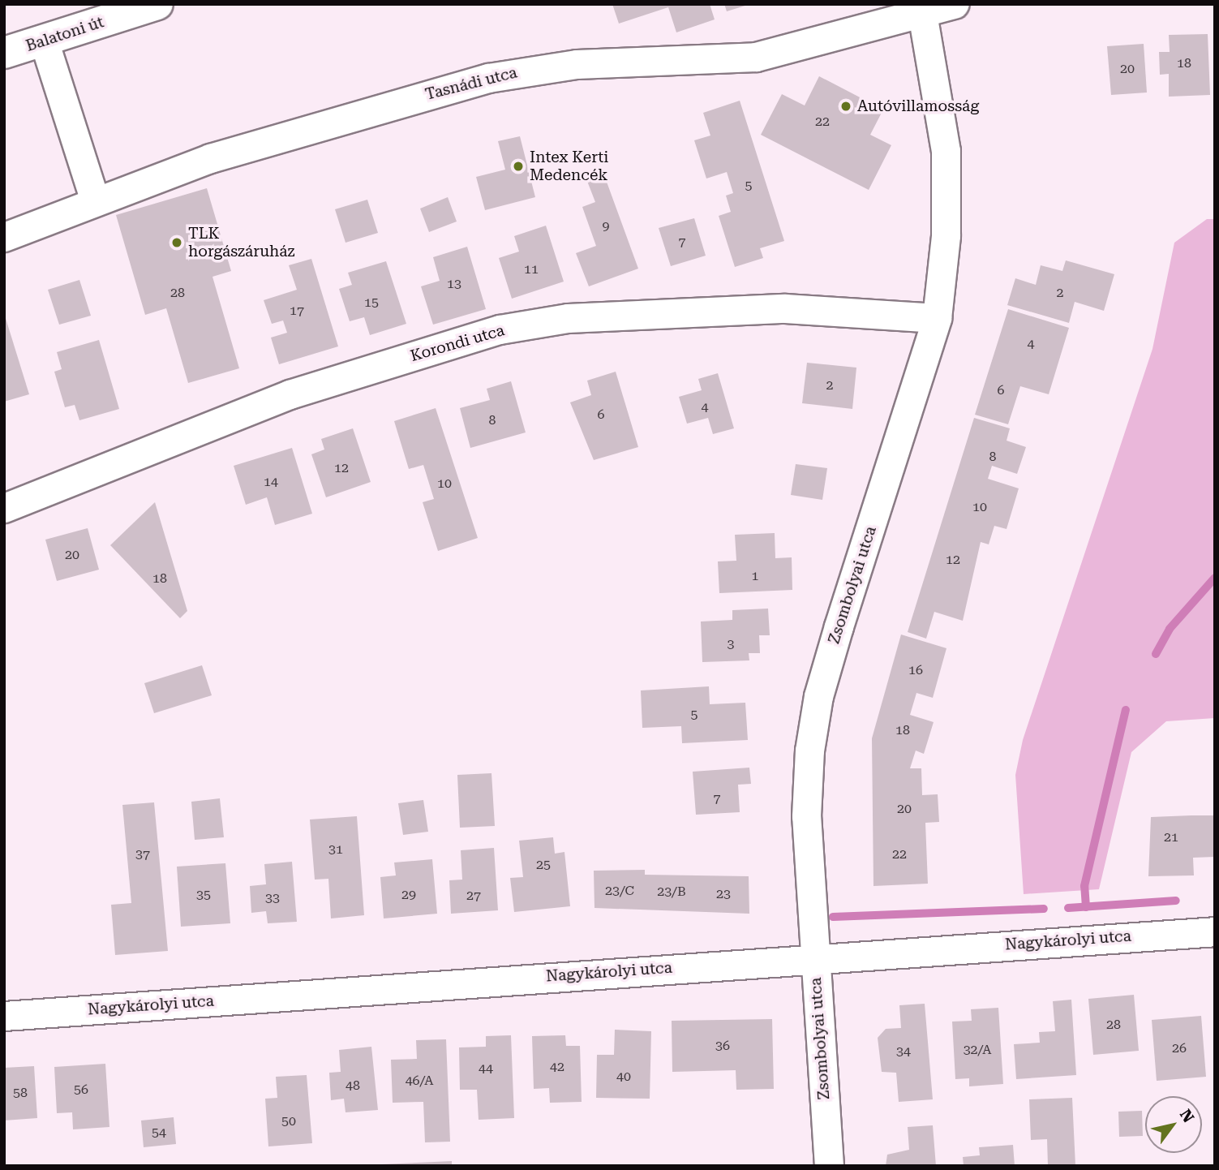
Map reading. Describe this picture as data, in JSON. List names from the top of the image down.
{
  "streets": {
    "main road": ["Balatoni út"],
    "street": [
      "Tasnádi utca",
      "Korondi utca",
      "Zsombolyai utca",
      "Nagykárolyi utca"
    ]
  },
  "crossings": [
    ["Tasnádi utca", "Zsombolyai utca"],
    ["Korondi utca", "Zsombolyai utca"],
    ["Zsombolyai utca", "Nagykárolyi utca"]
  ],
  "places": ["Autóvillamosság", "Intex Kerti Medencék", "TLK horgászáruház"],
  "house_numbers": [
    "18",
    "20",
    "22",
    "5",
    "9",
    "7",
    "11",
    "13",
    "28",
    "2",
    "15",
    "17",
    "4",
    "2",
    "6",
    "4",
    "6",
    "8",
    "8",
    "12",
    "14",
    "10",
    "10",
    "20",
    "12",
    "1",
    "18",
    "3",
    "16",
    "5",
    "18",
    "7",
    "20",
    "21",
    "31",
    "37",
    "22",
    "25",
    "23/C",
    "23/B",
    "23",
    "35",
    "29",
    "27",
    "33",
    "28",
    "36",
    "26",
    "32/A",
    "34",
    "42",
    "44",
    "40",
    "46/A",
    "48",
    "56",
    "58",
    "50",
    "54"
  ],
  "north": "top right"
}
